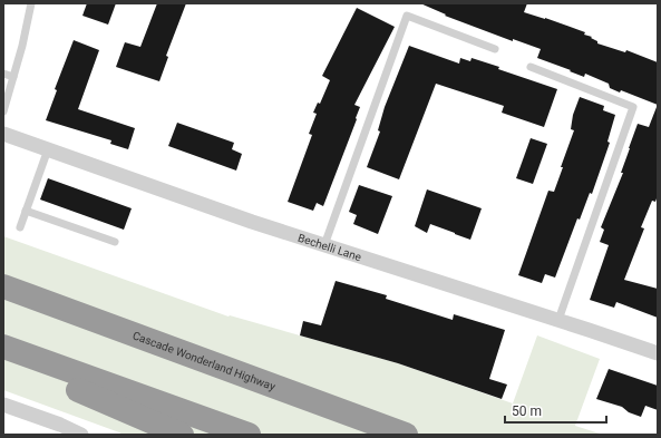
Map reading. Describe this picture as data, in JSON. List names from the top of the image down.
{
  "streets": {
    "highway": ["Cascade Wonderland Highway"],
    "street": ["Bechelli Lane"]
  },
  "scale_bar": "50 m"
}
